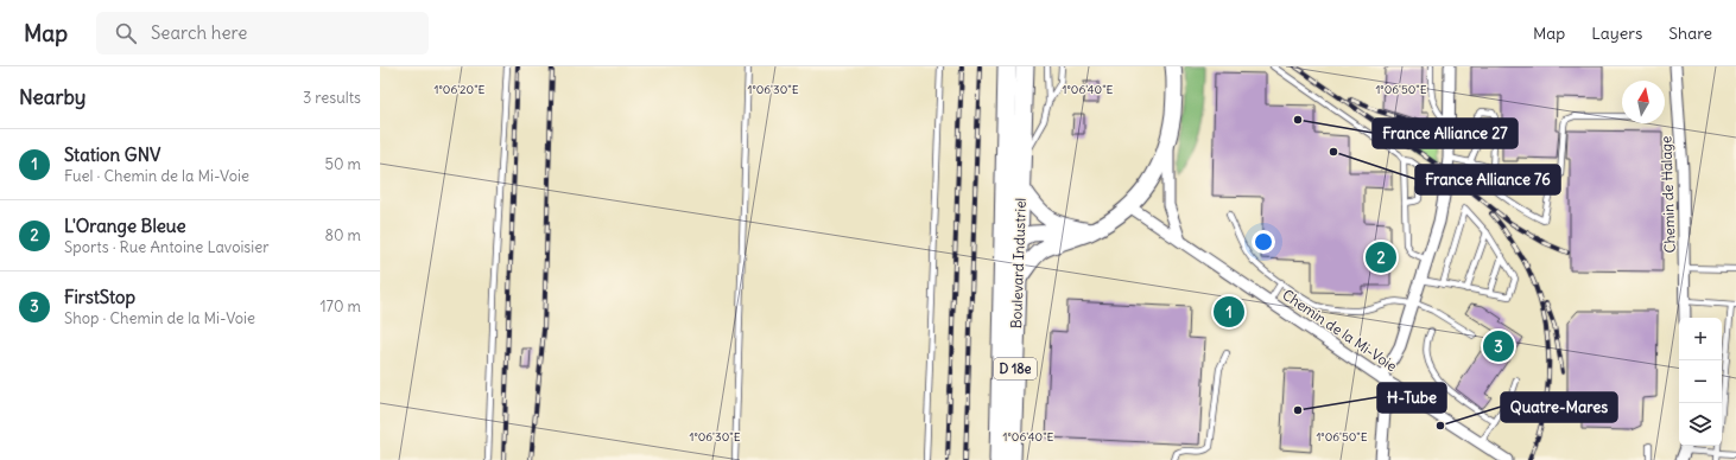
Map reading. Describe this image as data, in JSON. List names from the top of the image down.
{
  "streets": {
    "main road": ["Boulevard Industriel", "D 18e"],
    "street": ["Chemin de Halage", "Chemin de la Mi-Voie"]
  },
  "places": [
    "France Alliance 27",
    "France Alliance 76",
    "H-Tube",
    "Quatre-Mares"
  ],
  "north": "top",
  "page": {
    "header": "Map",
    "search": "Search here",
    "nav": ["Map", "Layers", "Share"],
    "heading": ["Nearby", "3 results"],
    "list": [
      {
        "mark": "1",
        "name": "Station GNV",
        "note": "Fuel · Chemin de la Mi-Voie",
        "value": "50 m"
      },
      {
        "mark": "2",
        "name": "L'Orange Bleue",
        "note": "Sports · Rue Antoine Lavoisier",
        "value": "80 m"
      },
      {
        "mark": "3",
        "name": "FirstStop",
        "note": "Shop · Chemin de la Mi-Voie",
        "value": "170 m"
      }
    ],
    "pins": ["2", "1", "3"],
    "map_buttons": ["+", "−"]
  },
  "coordinates": [
    "1°06'20\"E",
    "1°06'30\"E",
    "1°06'40\"E",
    "1°06'50\"E"
  ]
}
